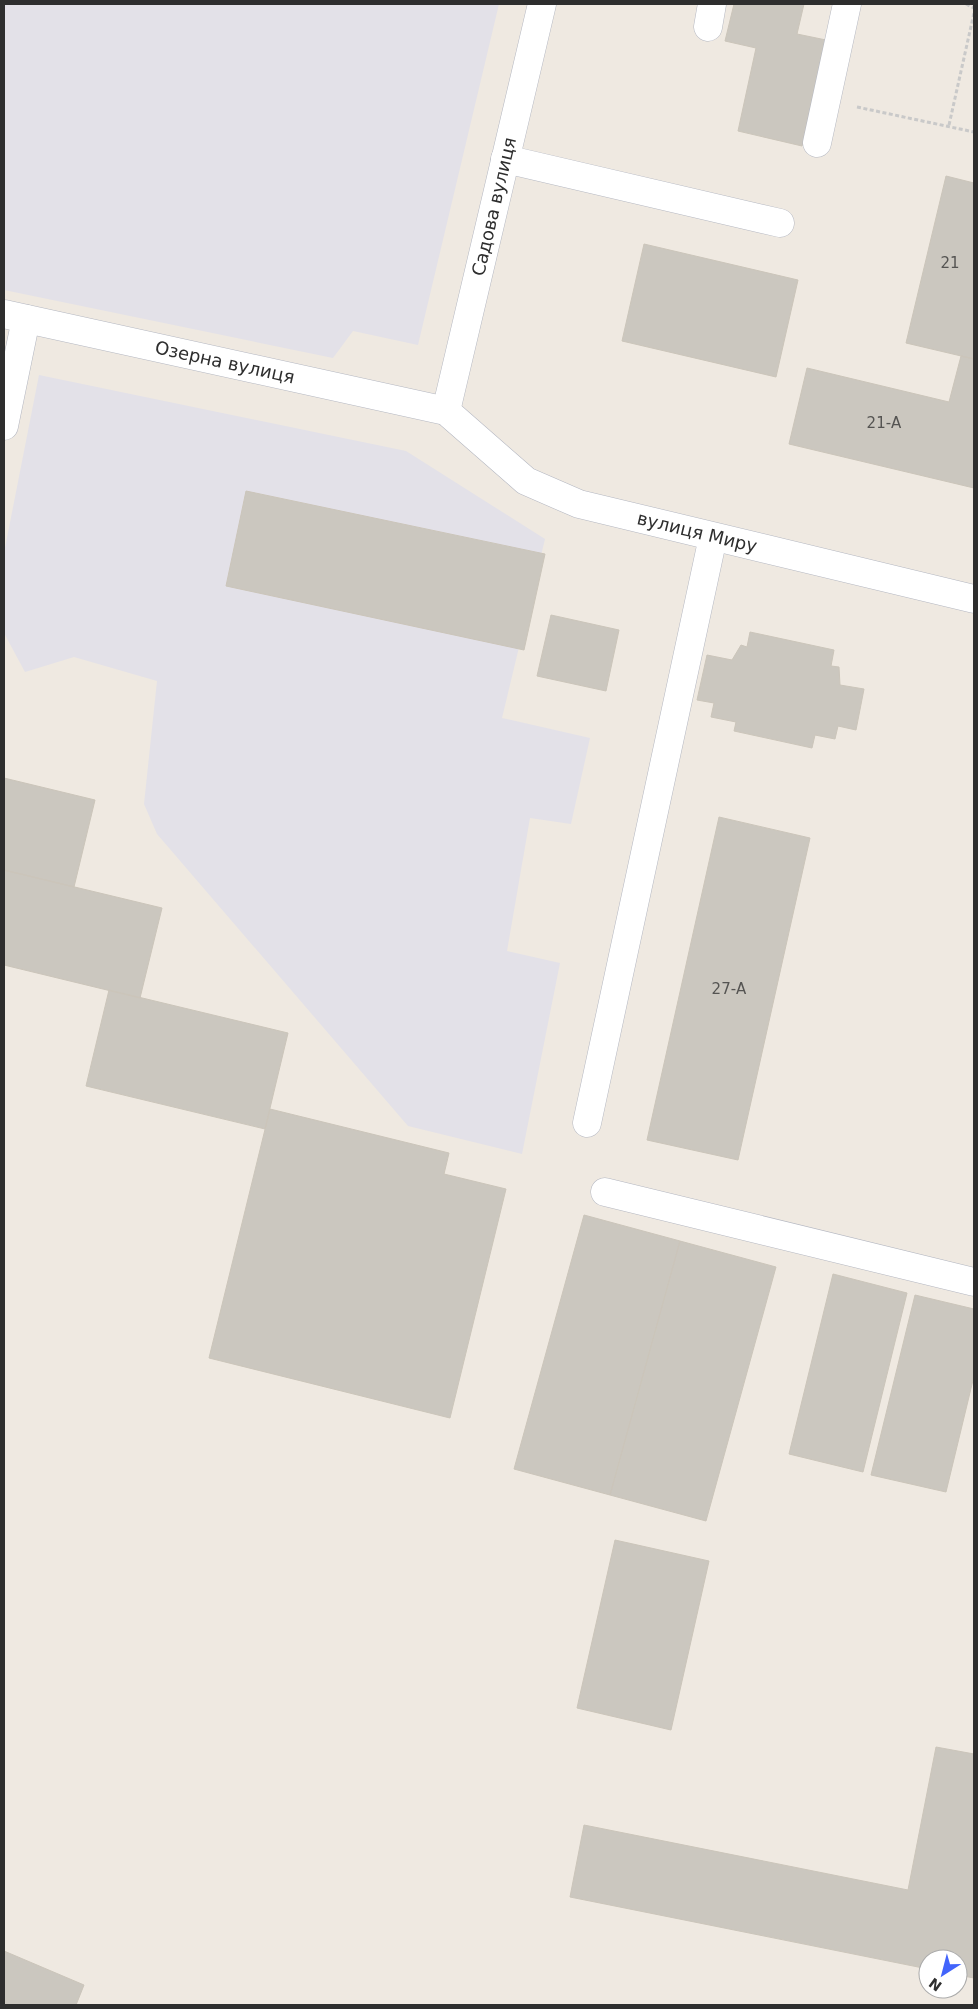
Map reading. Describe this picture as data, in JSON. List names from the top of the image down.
{
  "streets": {
    "street": ["Садова вулиця", "Озерна вулиця", "вулиця Миру"]
  },
  "crossings": [
    ["Садова вулиця", "Озерна вулиця"],
    ["Садова вулиця", "вулиця Миру"],
    ["Озерна вулиця", "вулиця Миру"]
  ],
  "house_numbers": ["21", "21-А", "27-А"],
  "north": "bottom left"
}
